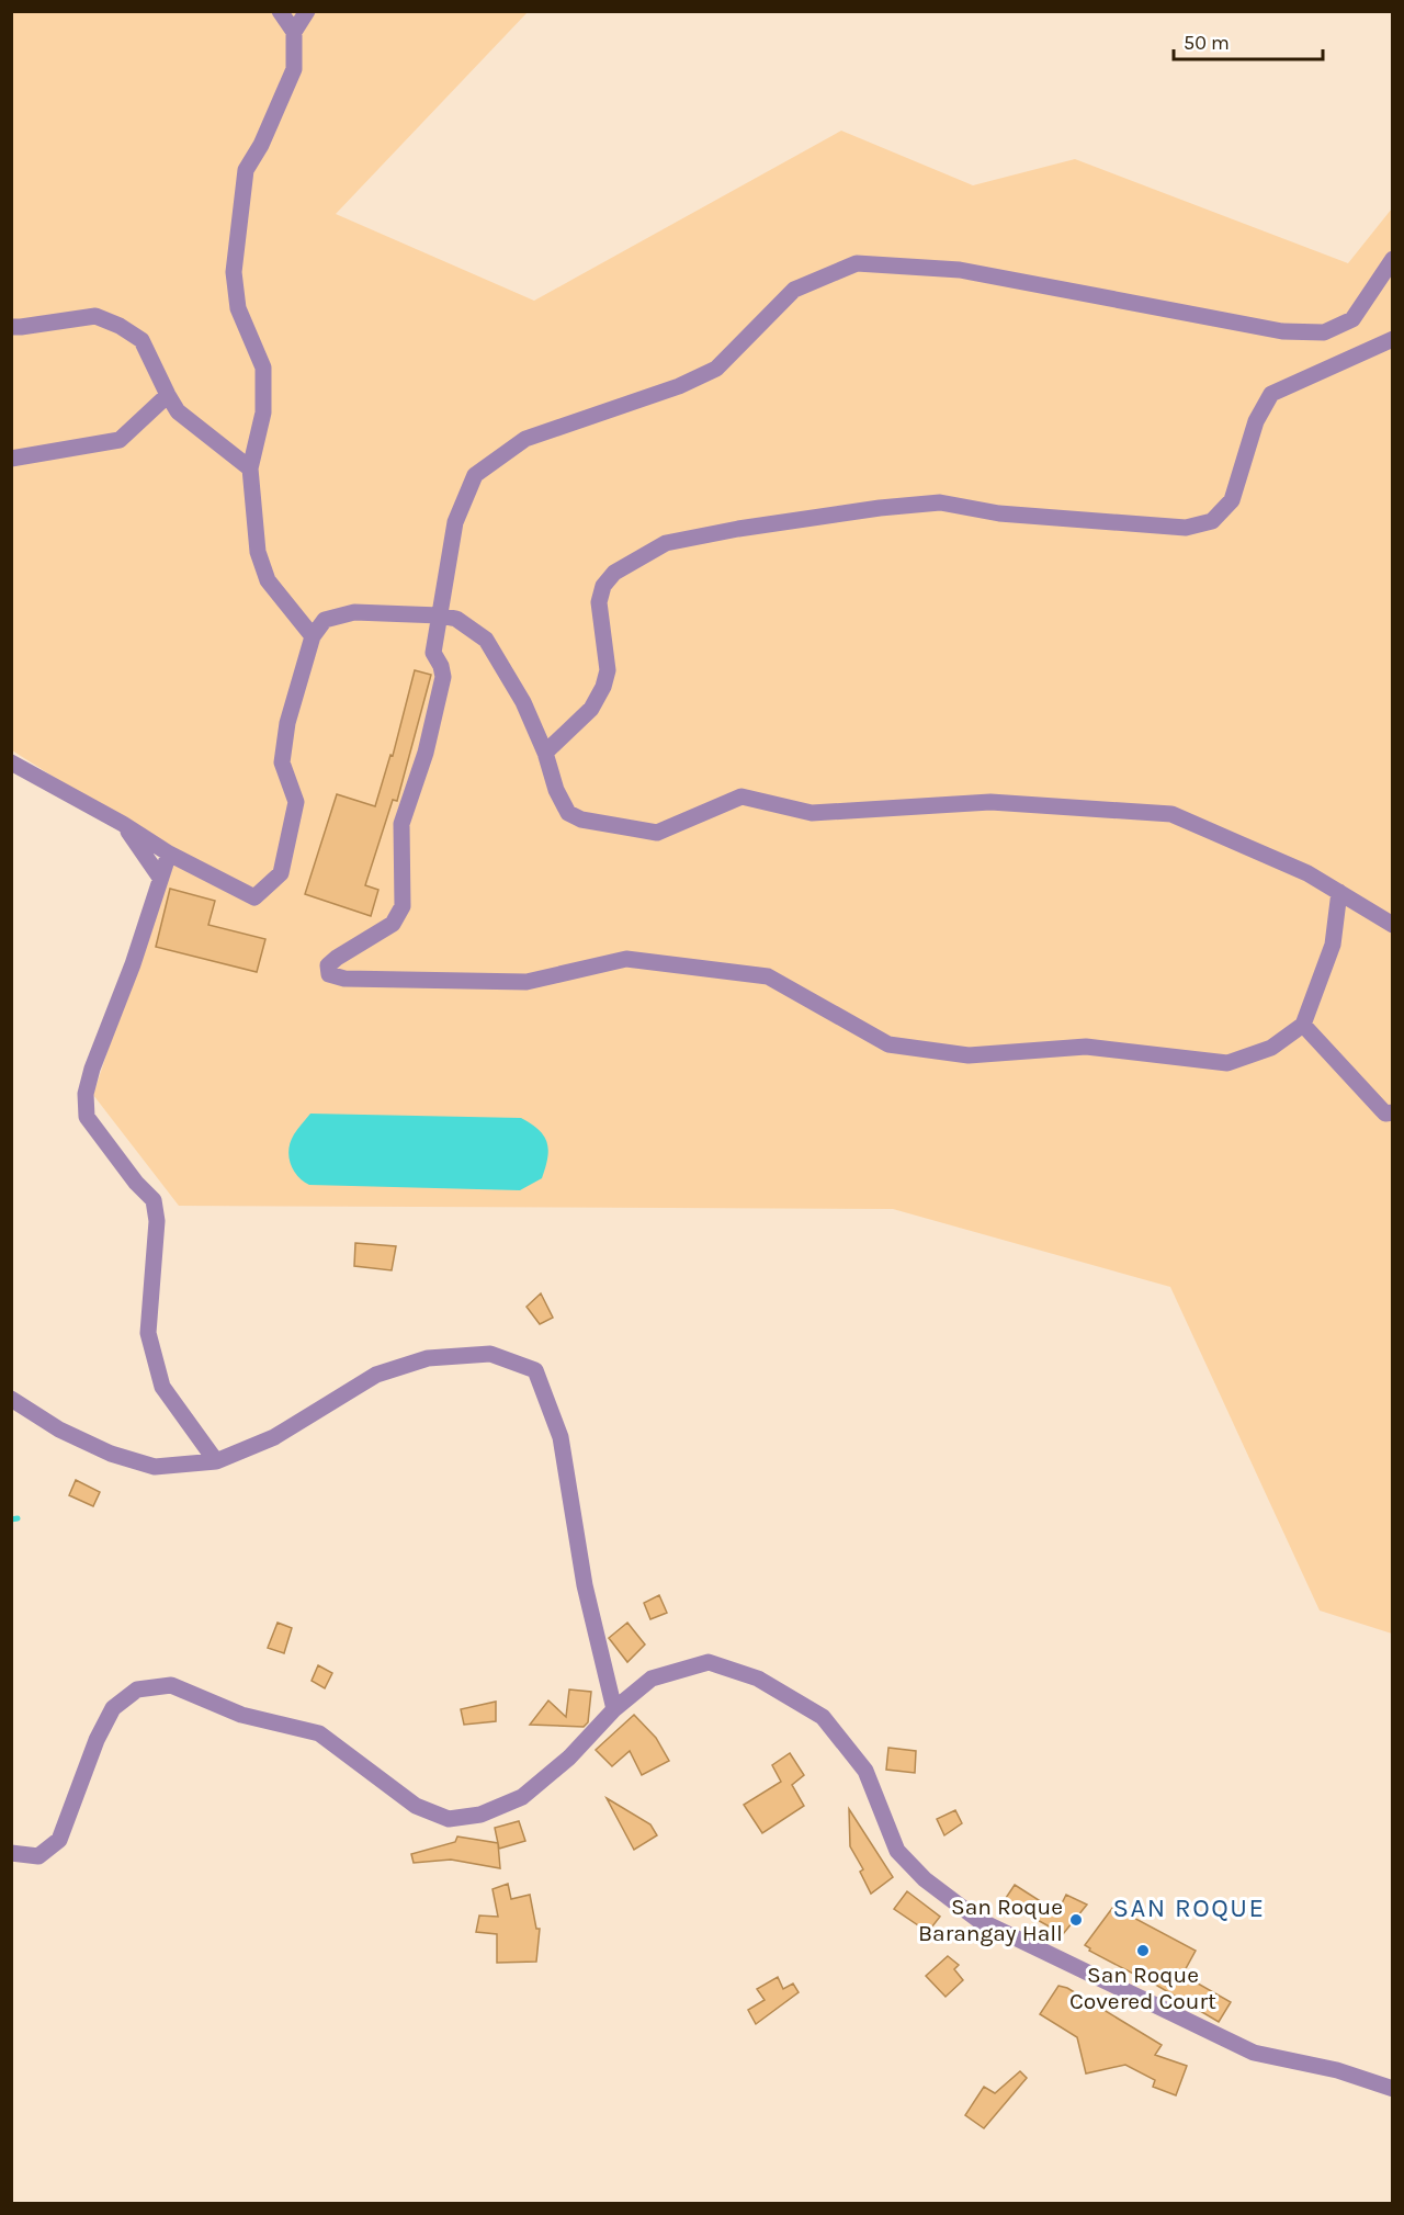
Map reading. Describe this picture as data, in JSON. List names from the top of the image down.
{
  "districts": ["SAN ROQUE"],
  "places": ["San Roque Barangay Hall", "San Roque Covered Court"],
  "scale_bar": "50 m"
}
